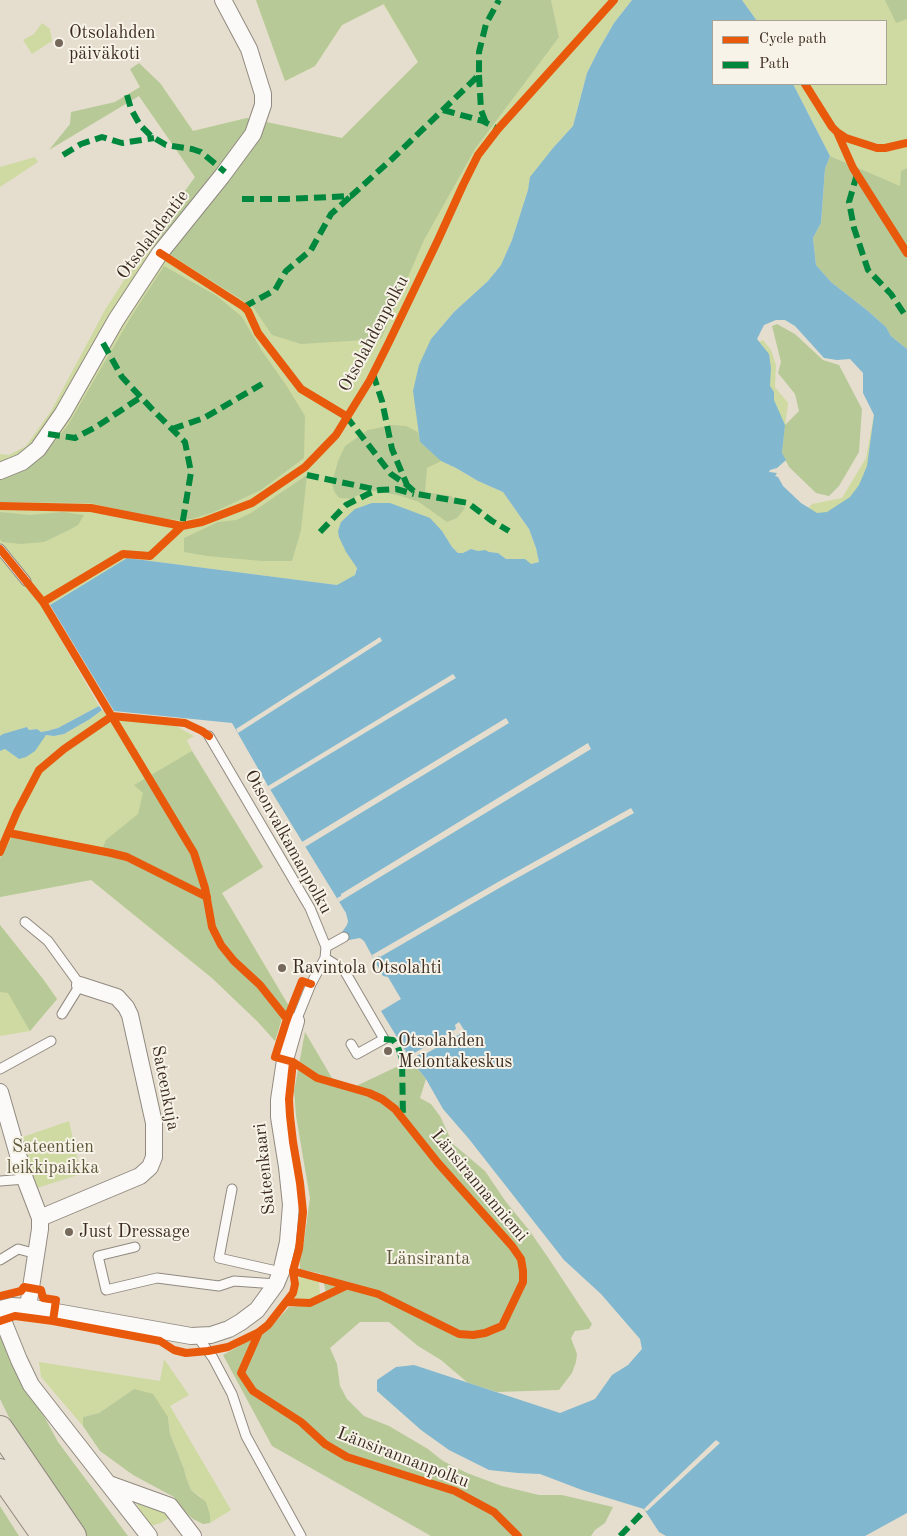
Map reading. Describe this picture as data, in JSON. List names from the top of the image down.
{
  "streets": {
    "street": ["Otsolahdentie", "Sateenkuja", "Sateenkaari"],
    "lane": ["Otsonvalkamanpolku"],
    "cycle path": ["Otsolahdenpolku", "Länsirannanniemi", "Länsirannanpolku"]
  },
  "crossings": [
    ["Otsonvalkamanpolku", "Sateenkaari"]
  ],
  "parks": ["Sateentien leikkipaikka", "Länsiranta"],
  "places": [
    "Otsolahden päiväkoti",
    "Ravintola Otsolahti",
    "Otsolahden Melontakeskus",
    "Just Dressage"
  ],
  "legend": ["Cycle path", "Path"]
}
